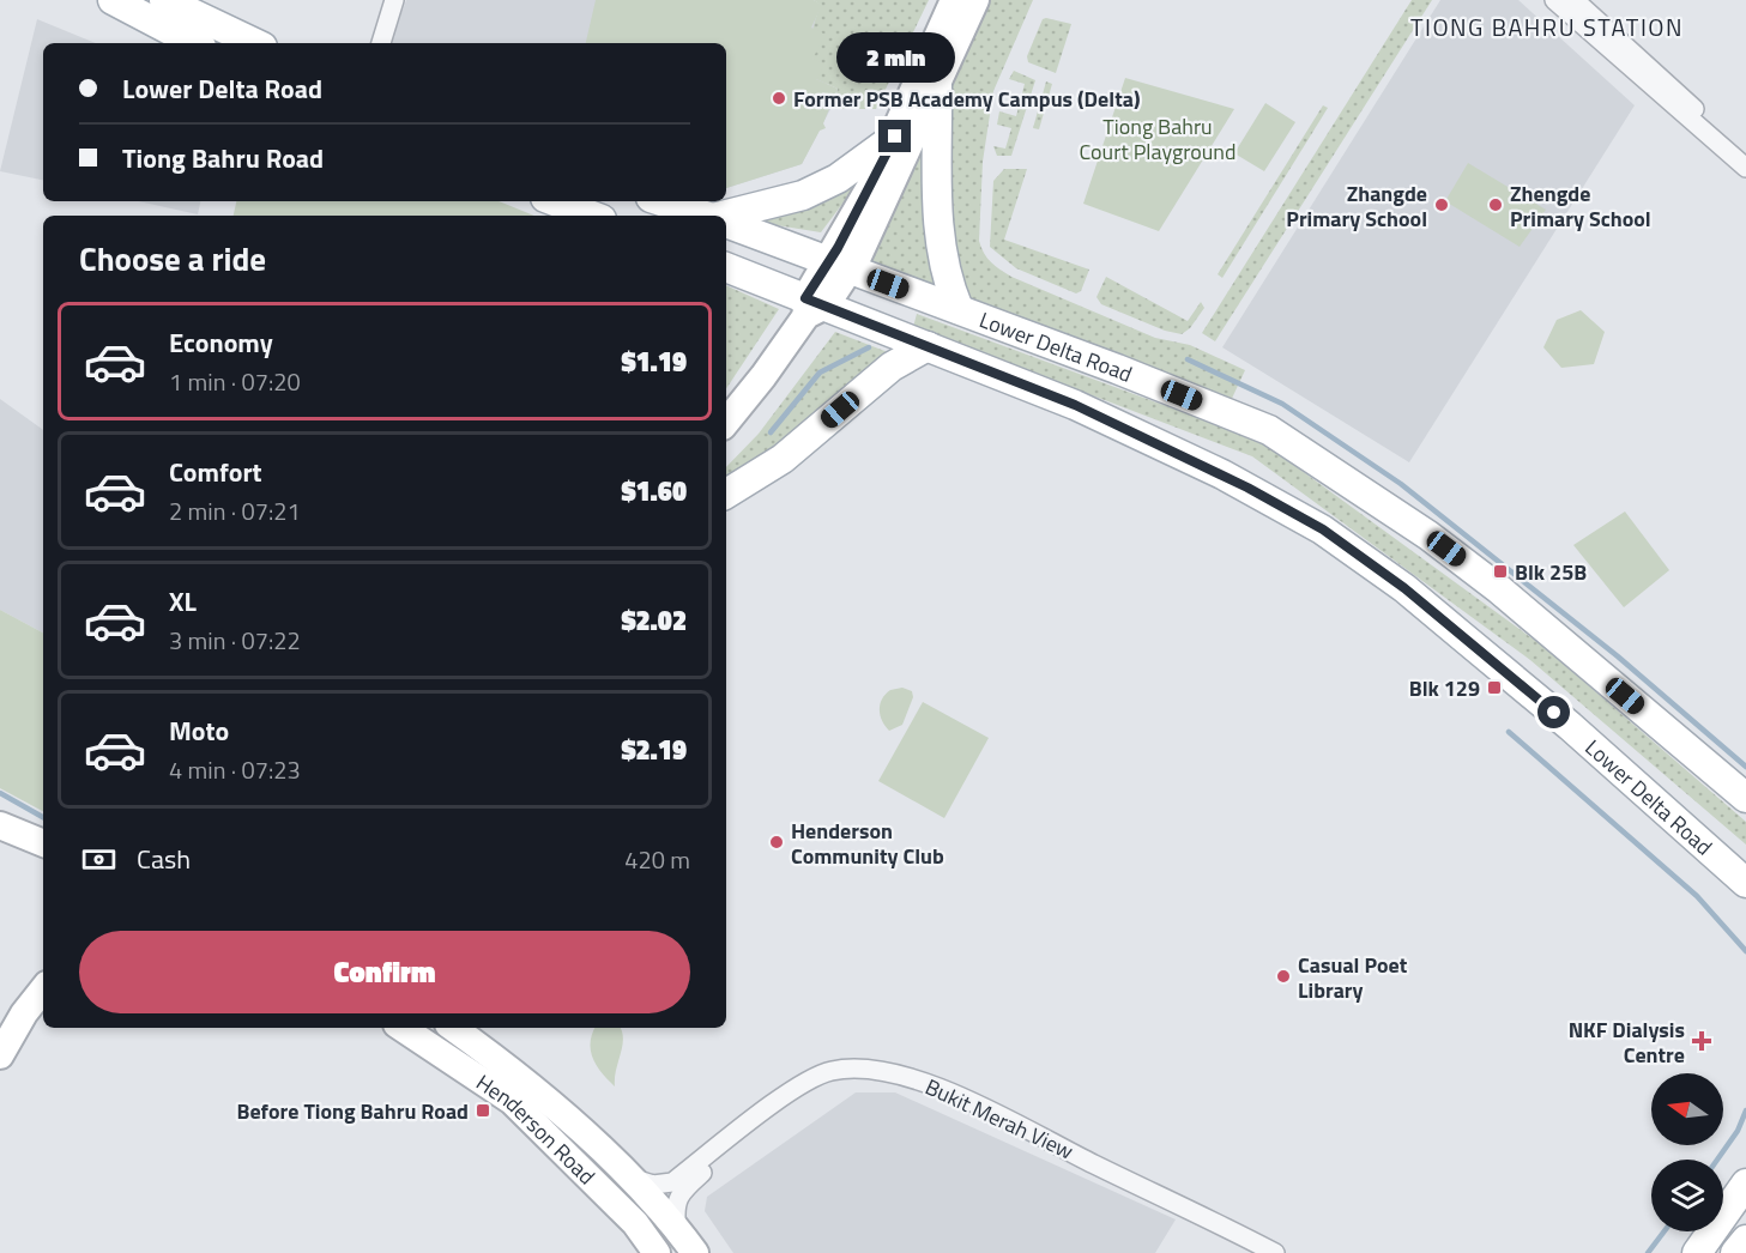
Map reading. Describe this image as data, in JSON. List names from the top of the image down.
{
  "streets": {
    "main road": ["Lower Delta Road", "Henderson Road"],
    "street": ["Bukit Merah View"]
  },
  "crossings": [
    ["Bukit Merah View", "Henderson Road"]
  ],
  "districts": ["TIONG BAHRU STATION"],
  "parks": ["Tiong Bahru Court Playground"],
  "places": {
    "other": [
      "Former PSB Academy Campus (Delta)",
      "Zhangde Primary School",
      "Zhengde Primary School",
      "Henderson Community Club",
      "Casual Poet Library"
    ],
    "transit": ["Blk 25B", "Blk 129", "Before Tiong Bahru Road"],
    "health": ["NKF Dialysis Centre"]
  },
  "north": "left",
  "page": {
    "bubble": "2 min",
    "banner": ["Lower Delta Road", "Tiong Bahru Road"],
    "heading": "Choose a ride",
    "list": [
      {
        "name": "Economy",
        "note": "1 min · 07:20",
        "value": "$1.19"
      },
      {
        "name": "Comfort",
        "note": "2 min · 07:21",
        "value": "$1.60"
      },
      {
        "name": "XL",
        "note": "3 min · 07:22",
        "value": "$2.02"
      },
      {
        "name": "Moto",
        "note": "4 min · 07:23",
        "value": "$2.19"
      }
    ],
    "pay": ["Cash", "420 m"],
    "buttons": "Confirm"
  }
}
